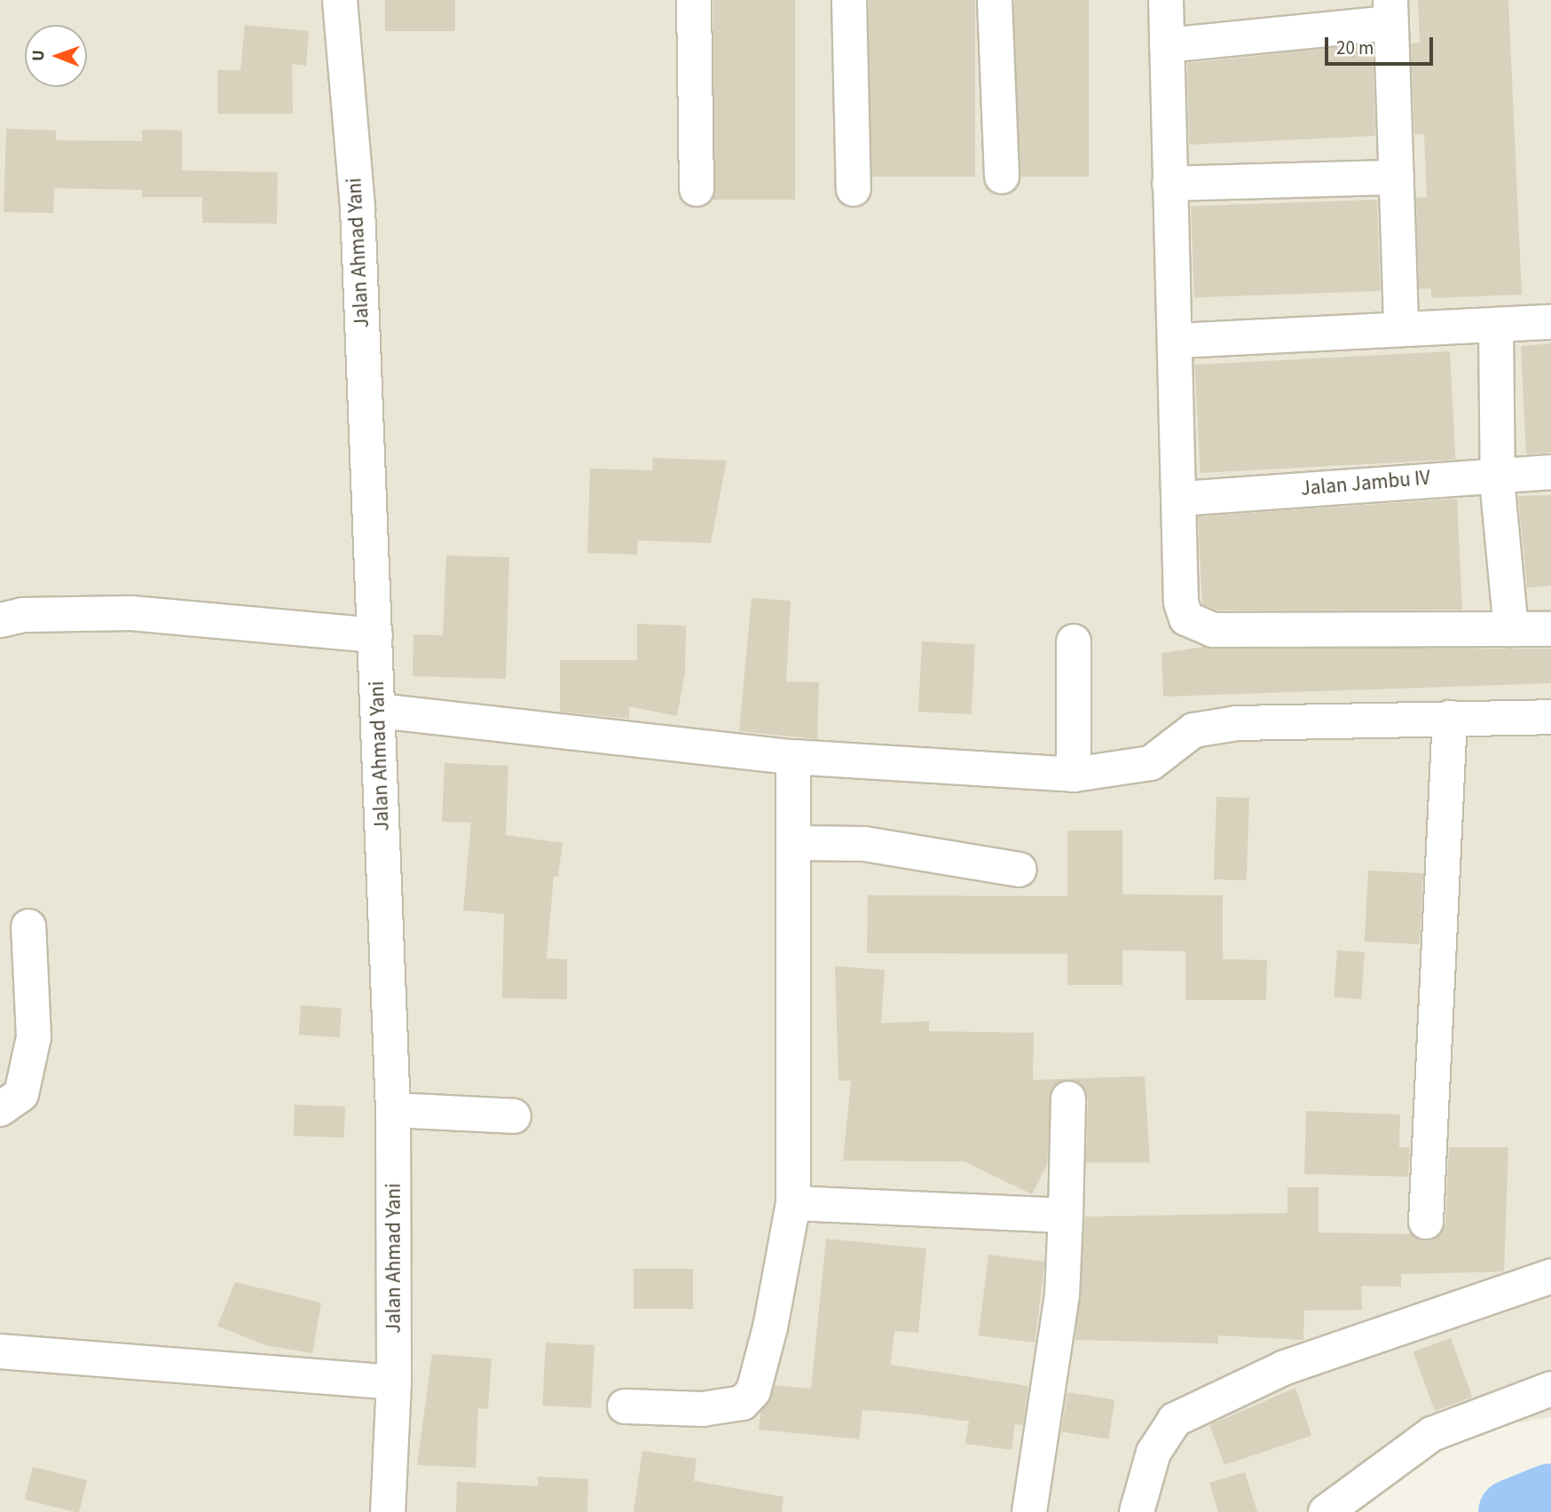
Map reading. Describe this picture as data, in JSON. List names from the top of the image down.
{
  "streets": {
    "street": ["Jalan Ahmad Yani", "Jalan Jambu IV"]
  },
  "scale_bar": "20 m",
  "north": "left"
}
